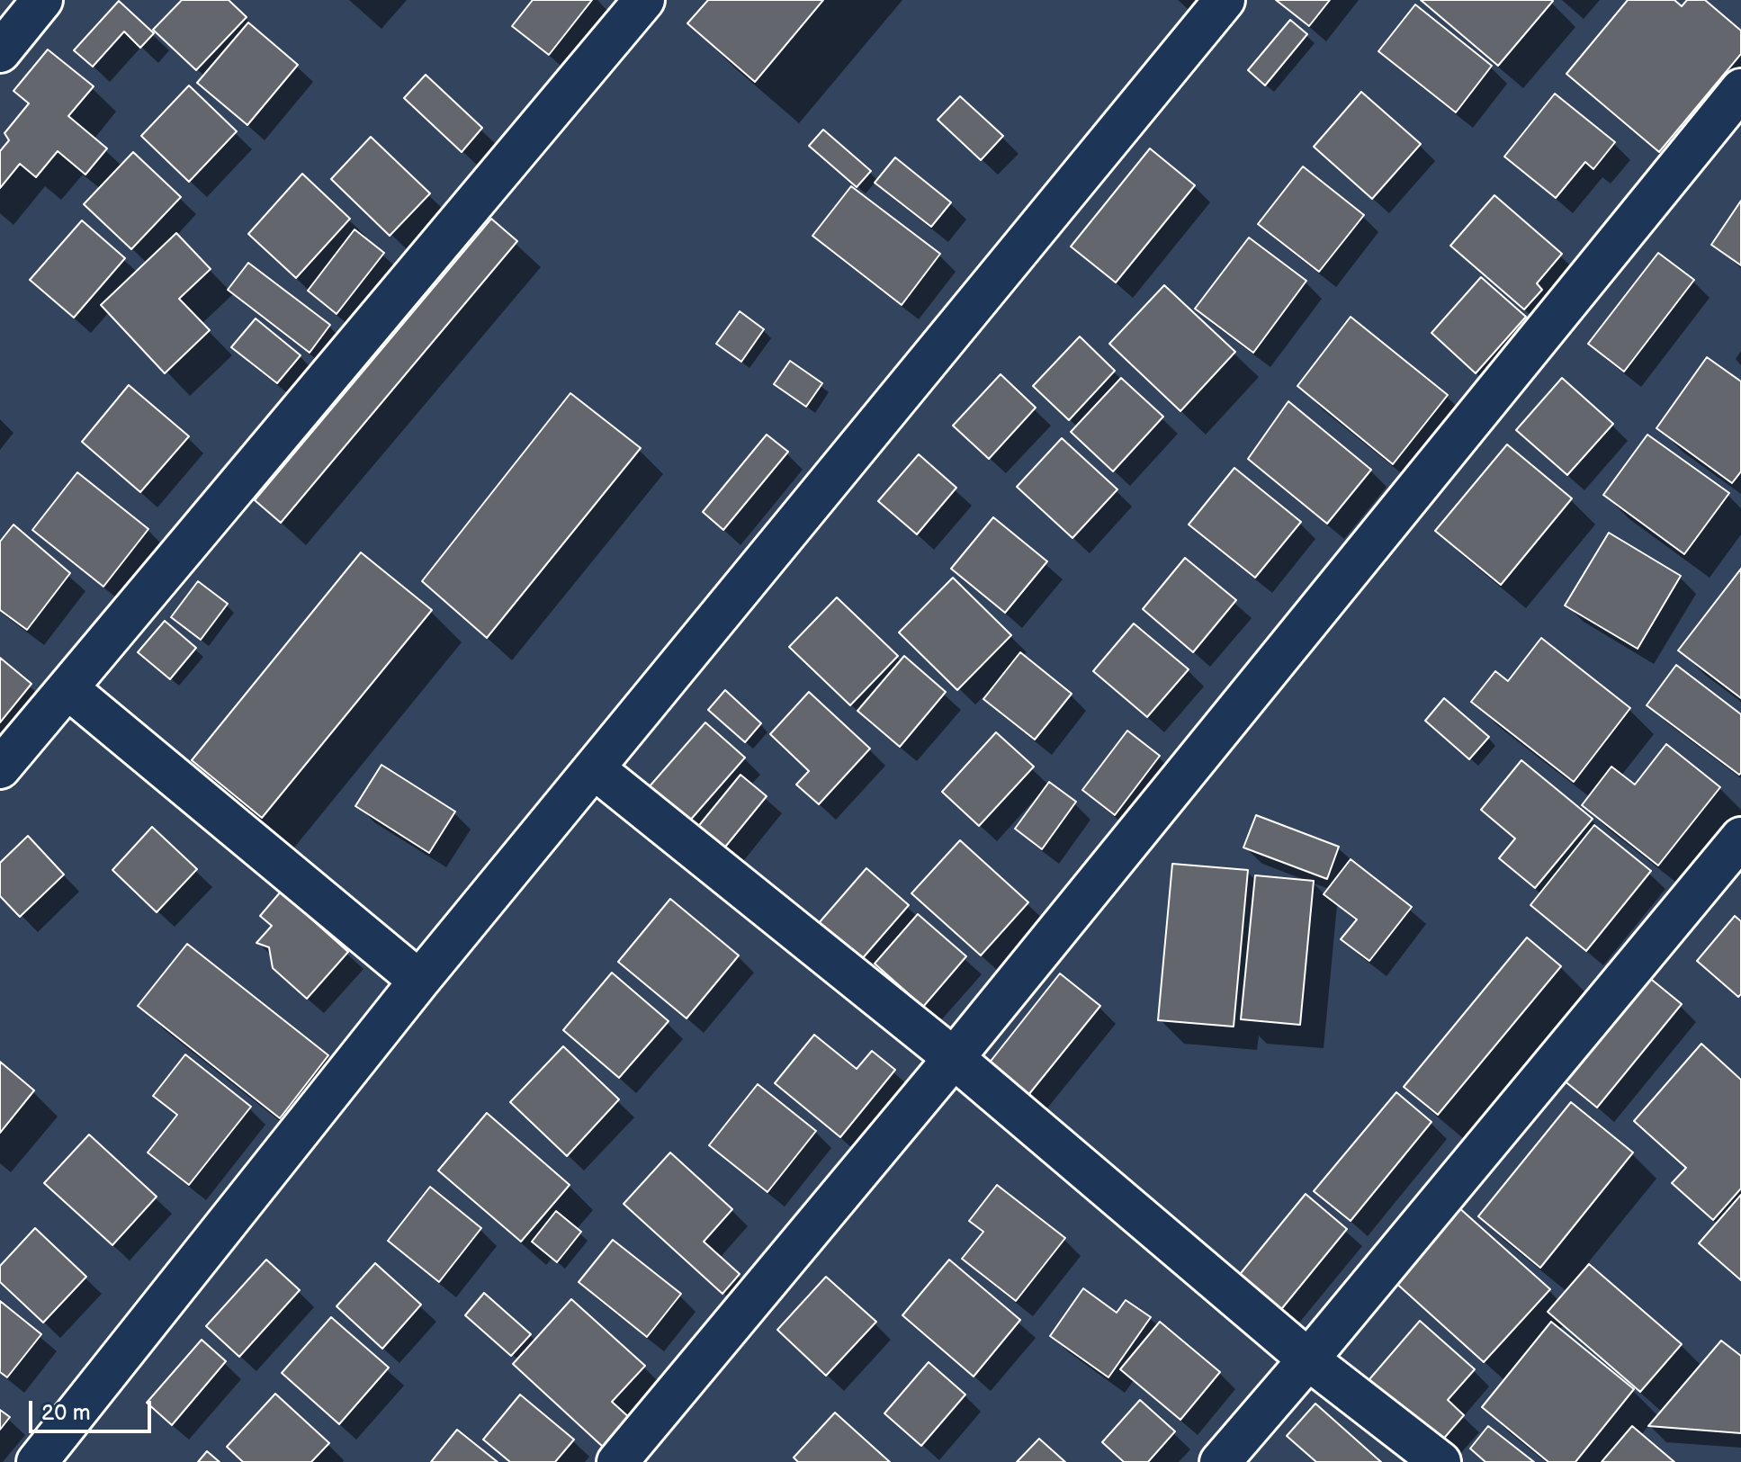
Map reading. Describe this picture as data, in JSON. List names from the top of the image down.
{
  "scale_bar": "20 m"
}
